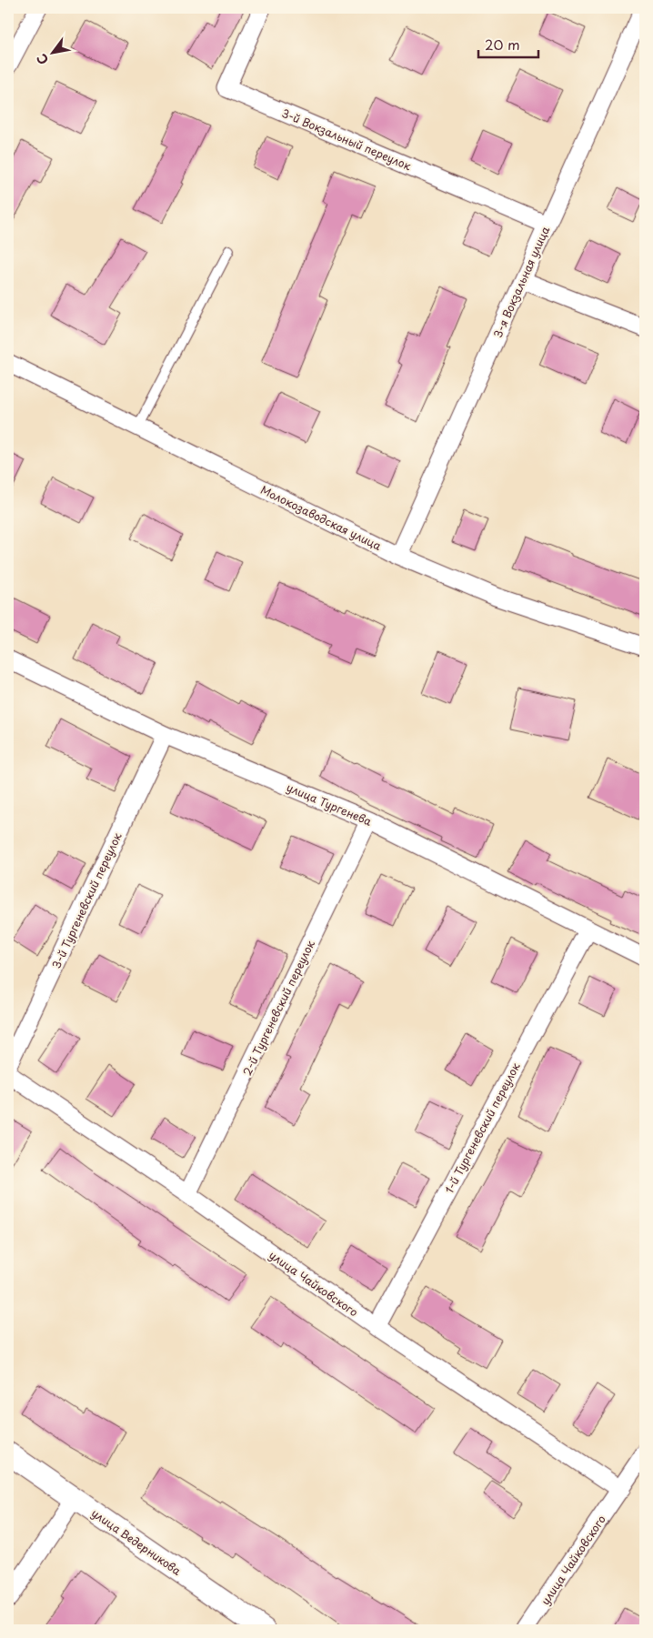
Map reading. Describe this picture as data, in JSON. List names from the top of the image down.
{
  "streets": {
    "street": [
      "3-й Вокзальный переулок",
      "3-я Вокзальная улица",
      "Молокозаводская улица",
      "улица Тургенева",
      "3-й Тургеневский переулок",
      "2-й Тургеневский переулок",
      "1-й Тургеневский переулок",
      "улица Чайковского",
      "улица Ведерникова"
    ]
  },
  "crossings": [
    ["3-й Вокзальный переулок", "3-я Вокзальная улица"],
    ["3-я Вокзальная улица", "Молокозаводская улица"],
    ["улица Тургенева", "3-й Тургеневский переулок"],
    ["улица Тургенева", "2-й Тургеневский переулок"],
    ["улица Тургенева", "1-й Тургеневский переулок"],
    ["2-й Тургеневский переулок", "улица Чайковского"],
    ["1-й Тургеневский переулок", "улица Чайковского"]
  ],
  "scale_bar": "20 m",
  "north": "bottom left"
}
